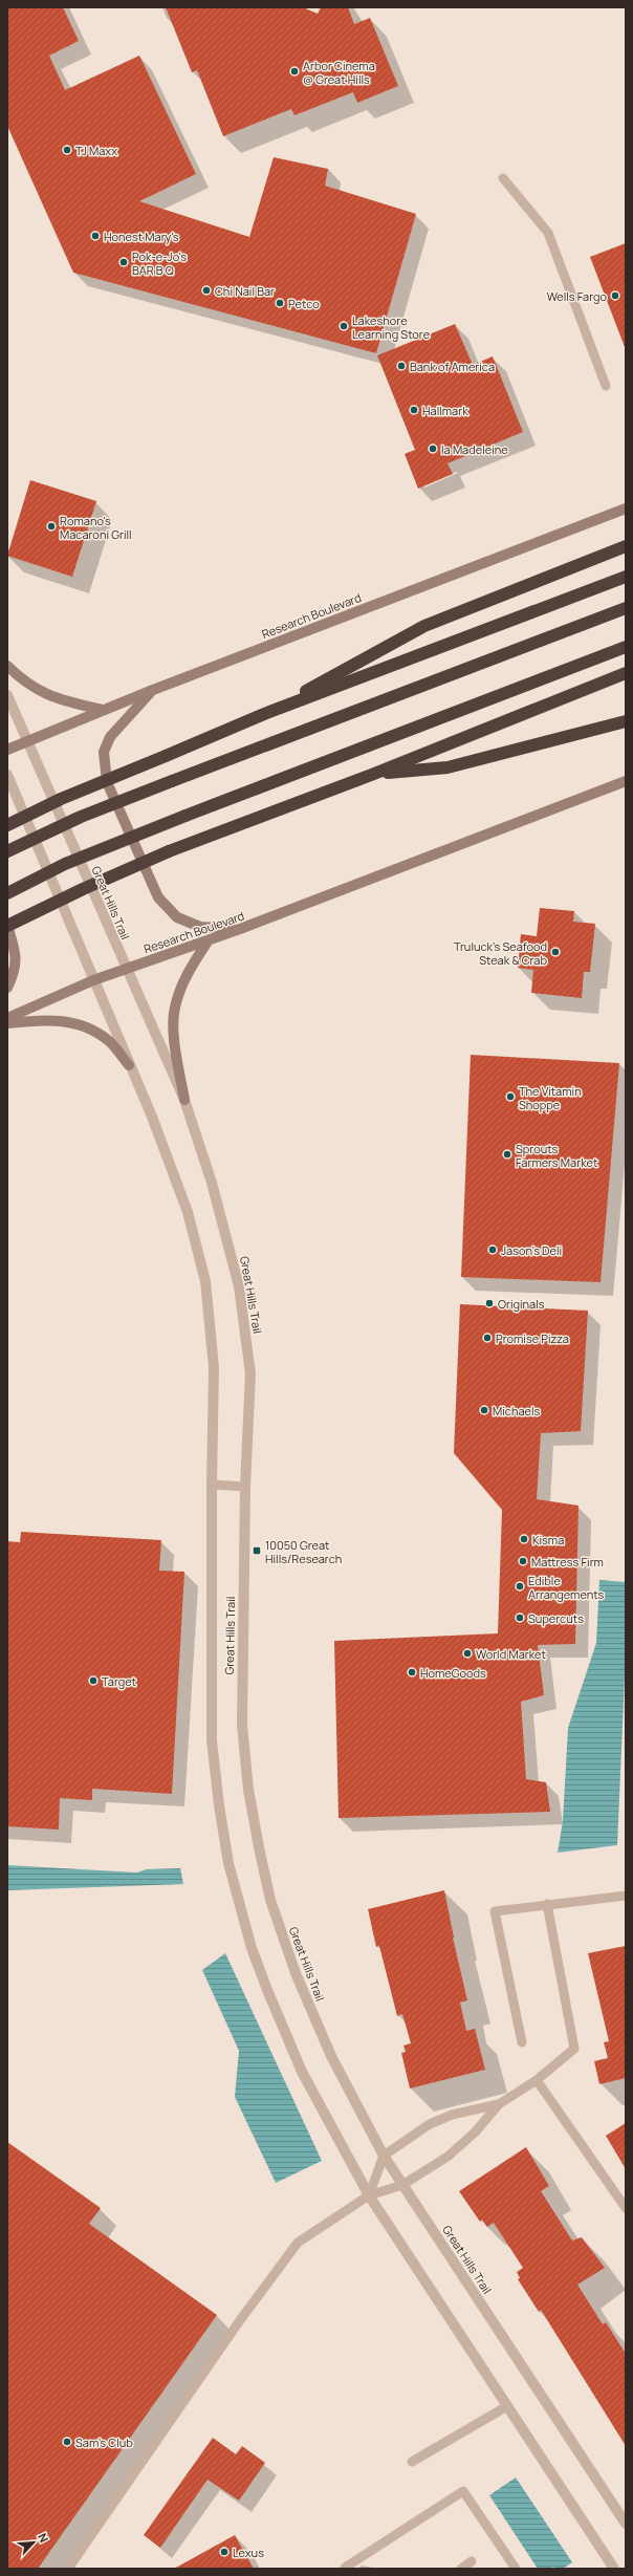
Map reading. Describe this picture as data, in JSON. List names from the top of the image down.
{
  "streets": {
    "main road": ["Research Boulevard"],
    "street": ["Great Hills Trail"]
  },
  "crossings": [
    ["Research Boulevard", "Great Hills Trail"]
  ],
  "places": {
    "other": [
      "Arbor Cinema @ Great Hills",
      "TJ Maxx",
      "Honest Mary's",
      "Pok-e-Jo's BAR B Q",
      "Chi Nail Bar",
      "Wells Fargo",
      "Petco",
      "Lakeshore Learning Store",
      "Bank of America",
      "Hallmark",
      "la Madeleine",
      "Romano's Macaroni Grill",
      "Truluck's Seafood Steak & Crab",
      "The Vitamin Shoppe",
      "Sprouts Farmers Market",
      "Jason's Deli",
      "Originals",
      "Promise Pizza",
      "Michaels",
      "Kisma",
      "Mattress Firm",
      "Edible Arrangements",
      "Supercuts",
      "World Market",
      "HomeGoods",
      "Target",
      "Sam's Club",
      "Lexus"
    ],
    "transit": ["10050 Great Hills/Research"]
  },
  "north": "top right"
}
